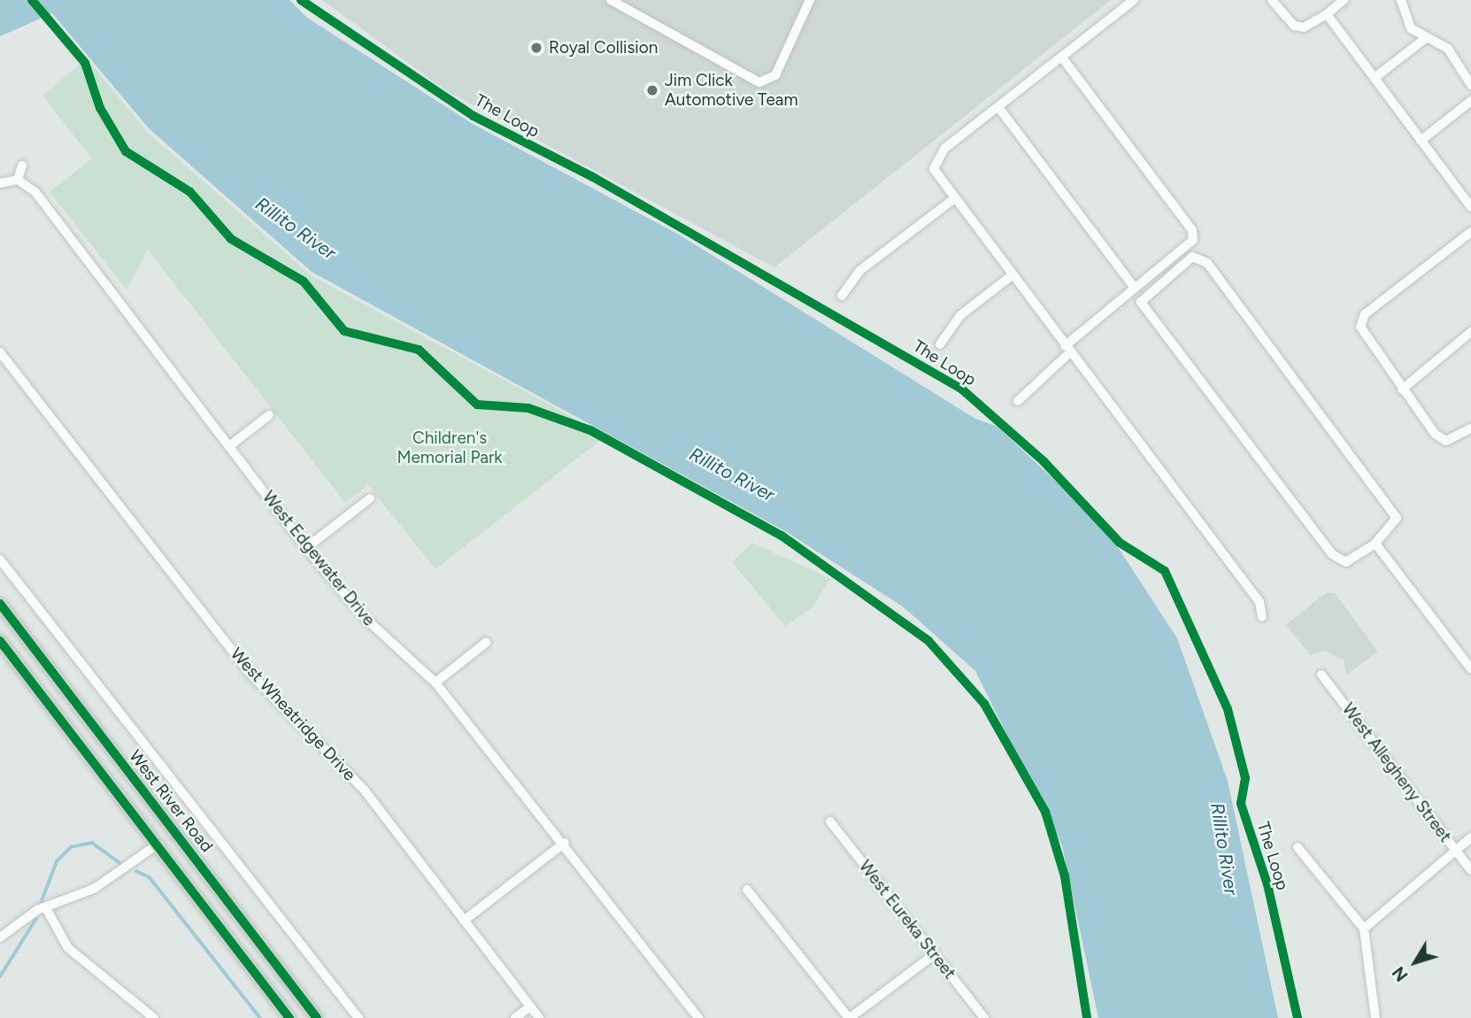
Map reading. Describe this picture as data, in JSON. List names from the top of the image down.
{
  "streets": {
    "main road": ["West River Road"],
    "street": [
      "West Edgewater Drive",
      "West Wheatridge Drive",
      "West Allegheny Street",
      "West Eureka Street"
    ],
    "cycle path": ["The Loop"]
  },
  "water": ["Rillito River"],
  "parks": ["Children's Memorial Park"],
  "places": ["Royal Collision", "Jim Click Automotive Team"],
  "north": "bottom left"
}
